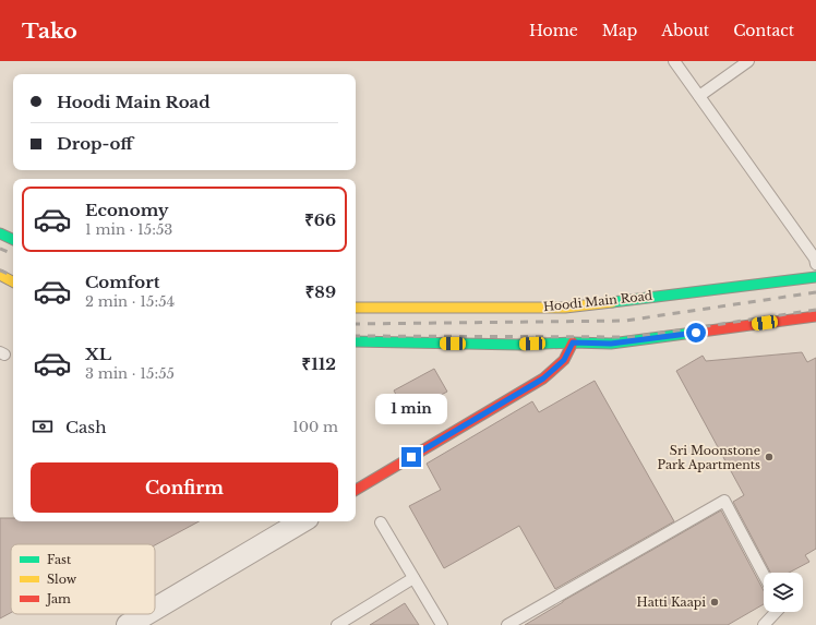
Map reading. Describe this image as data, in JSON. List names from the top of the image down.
{
  "streets": {
    "main road": ["Hoodi Main Road"]
  },
  "places": ["Sri Moonstone Park Apartments", "Hatti Kaapi"],
  "legend": ["Fast", "Slow", "Jam"],
  "page": {
    "header": "Tako",
    "nav": [
      "Home",
      "Map",
      "About",
      "Contact"
    ],
    "banner": ["Hoodi Main Road", "Drop-off"],
    "list": [
      {
        "name": "Economy",
        "note": "1 min · 15:53",
        "value": "₹66"
      },
      {
        "name": "Comfort",
        "note": "2 min · 15:54",
        "value": "₹89"
      },
      {
        "name": "XL",
        "note": "3 min · 15:55",
        "value": "₹112"
      }
    ],
    "bubble": "1 min",
    "pay": ["Cash", "100 m"],
    "buttons": "Confirm"
  }
}
